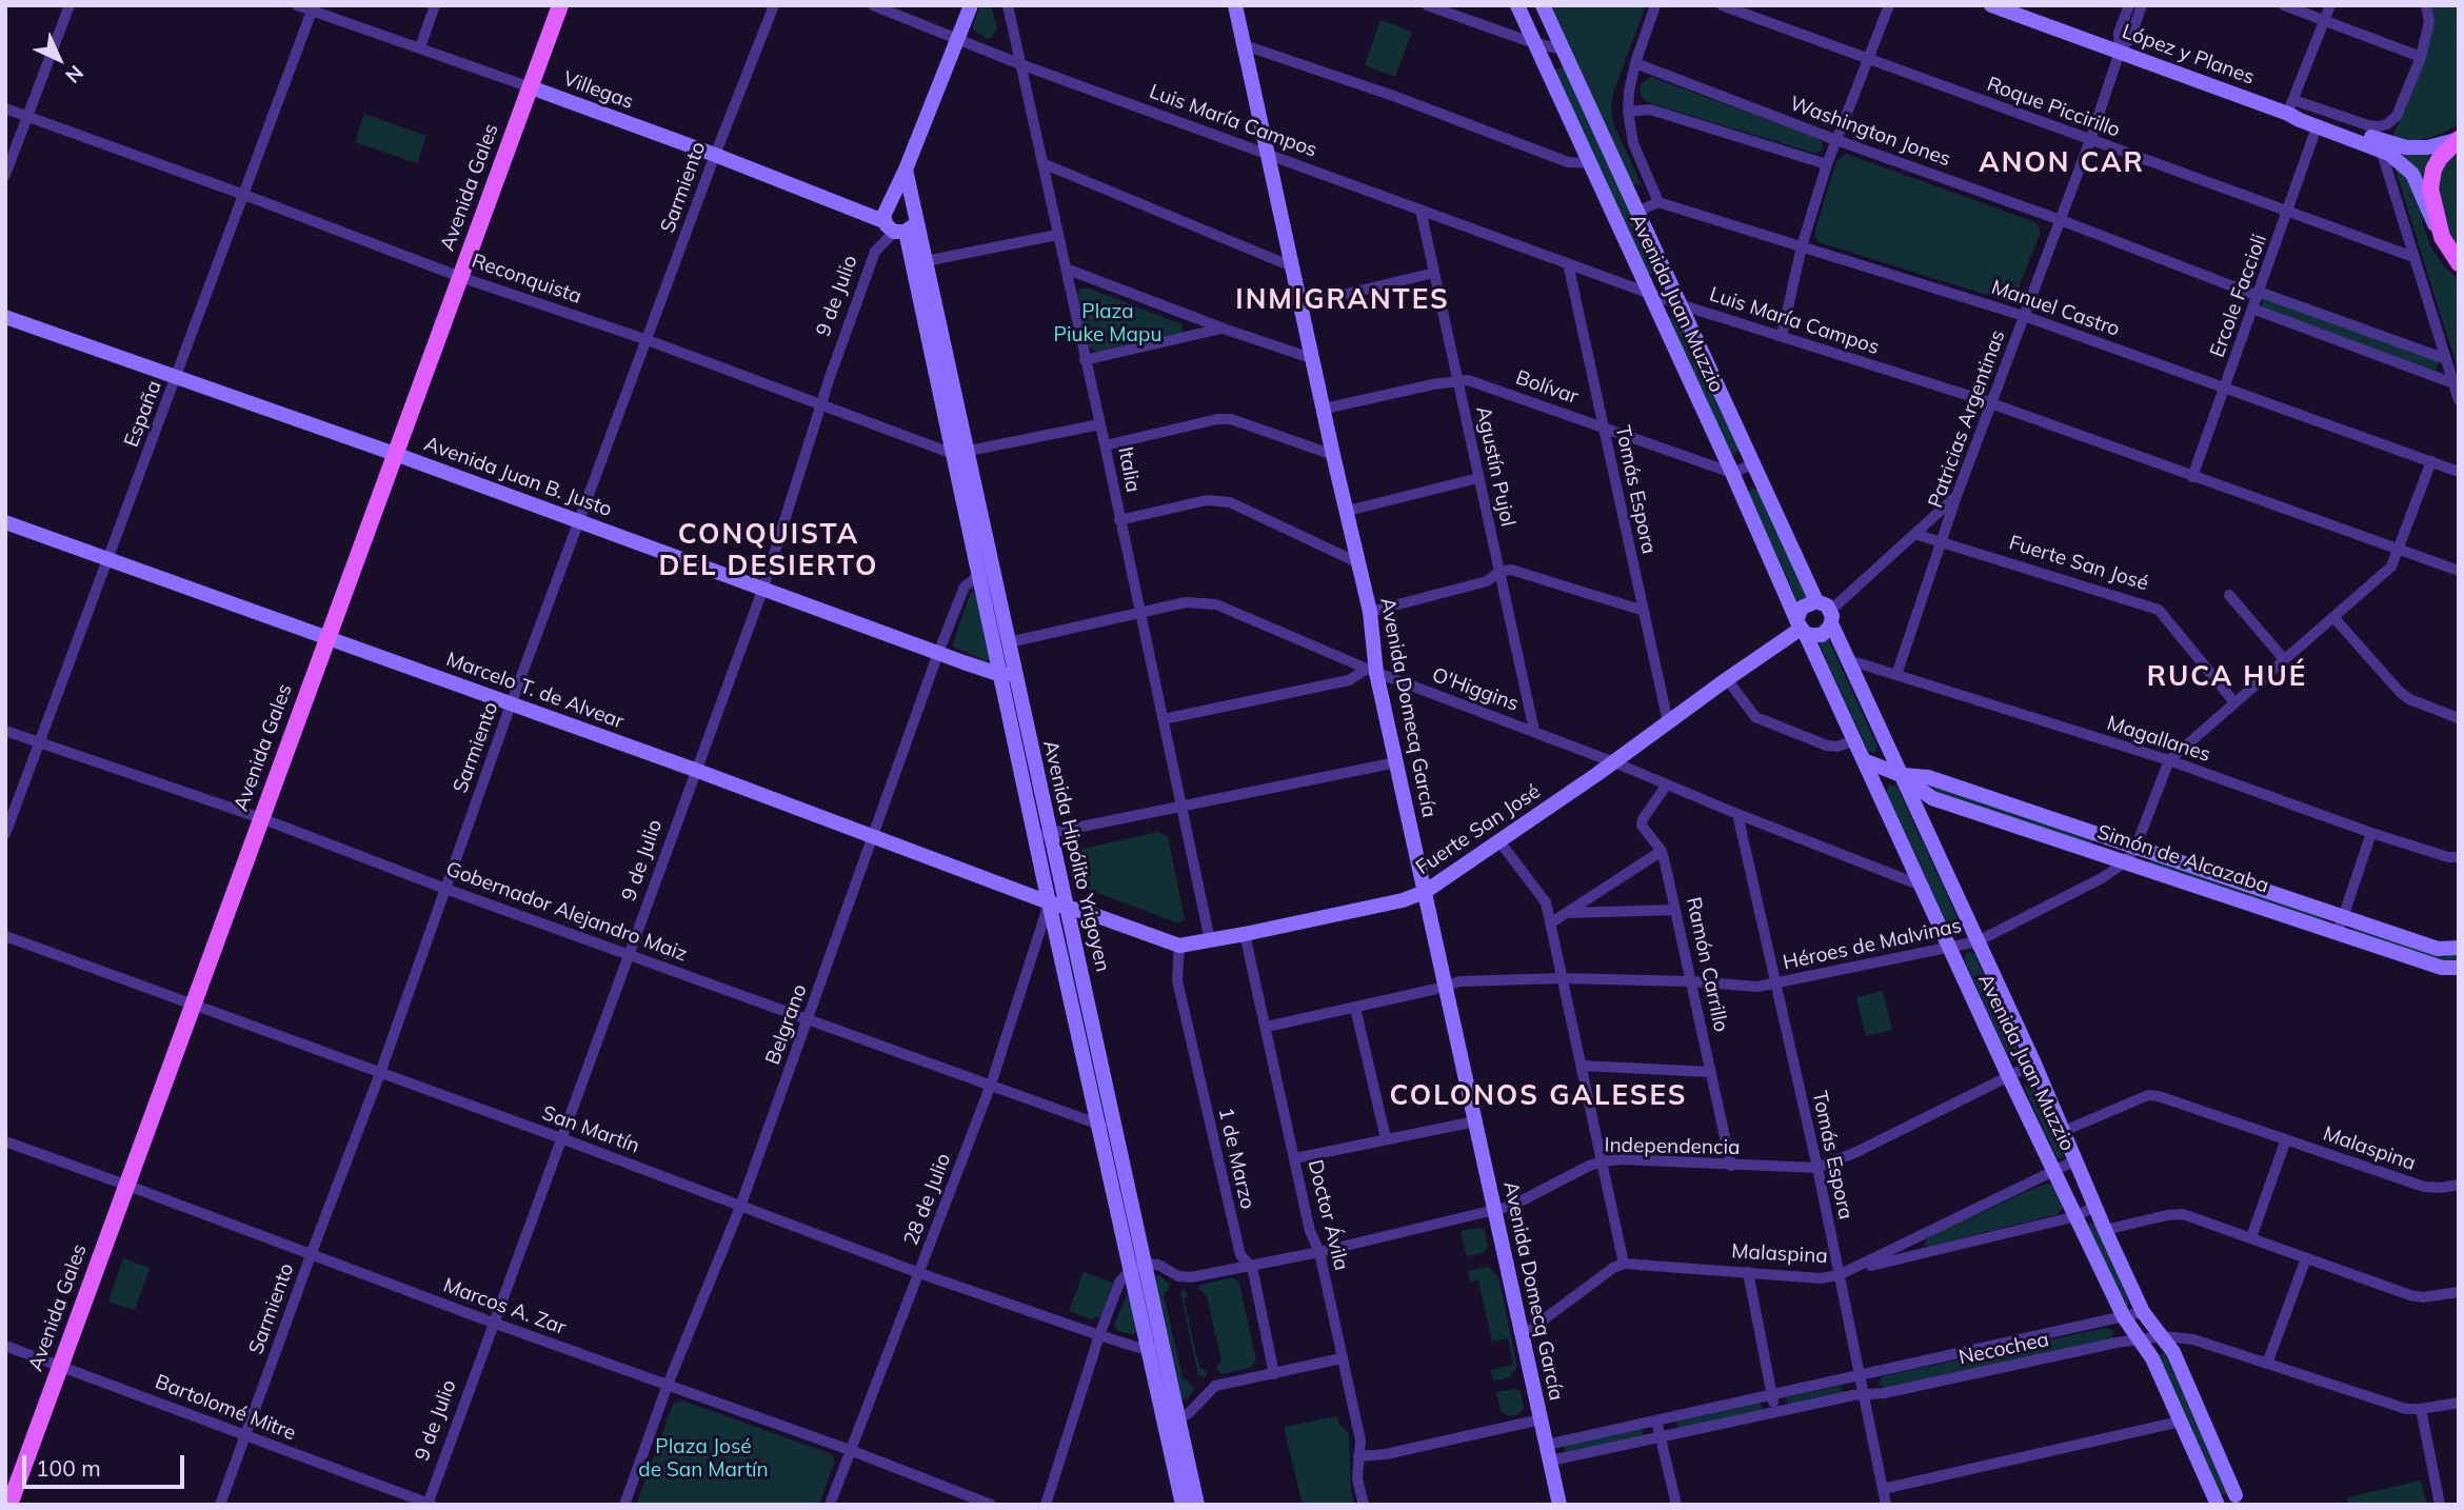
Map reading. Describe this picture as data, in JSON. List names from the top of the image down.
{
  "streets": {
    "main road": [
      "López y Planes",
      "Villegas",
      "Avenida Gales",
      "9 de Julio",
      "Avenida Juan Muzzio",
      "Avenida Juan B. Justo",
      "Fuerte San José",
      "Marcelo T. de Alvear",
      "Avenida Domecq García",
      "Avenida Hipólito Yrigoyen",
      "Simón de Alcazaba"
    ],
    "street": [
      "Roque Piccirillo",
      "Luis María Campos",
      "Washington Jones",
      "Sarmiento",
      "Reconquista",
      "Ercole Faccioli",
      "Manuel Castro",
      "Bolívar",
      "España",
      "Patricias Argentinas",
      "Agustín Pujol",
      "Italia",
      "Tomás Espora",
      "O'Higgins",
      "Magallanes",
      "Gobernador Alejandro Maiz",
      "Héroes de Malvinas",
      "Ramón Carrillo",
      "Belgrano",
      "San Martín",
      "Independencia",
      "Malaspina",
      "1 de Marzo",
      "28 de Julio",
      "Doctor Ávila",
      "Marcos A. Zar",
      "Necochea",
      "Bartolomé Mitre"
    ]
  },
  "crossings": [
    ["López y Planes", "Ercole Faccioli"],
    ["López y Planes", "Patricias Argentinas"],
    ["Villegas", "Avenida Gales"],
    ["Villegas", "Sarmiento"],
    ["Villegas", "9 de Julio"],
    ["Villegas", "España"],
    ["Villegas", "Avenida Hipólito Yrigoyen"],
    ["Roque Piccirillo", "Ercole Faccioli"],
    ["Roque Piccirillo", "Patricias Argentinas"],
    ["Luis María Campos", "9 de Julio"],
    ["Luis María Campos", "Ercole Faccioli"],
    ["Luis María Campos", "Avenida Juan Muzzio"],
    ["Luis María Campos", "Patricias Argentinas"],
    ["Luis María Campos", "Agustín Pujol"],
    ["Luis María Campos", "Italia"],
    ["Luis María Campos", "Tomás Espora"],
    ["Luis María Campos", "Avenida Domecq García"],
    ["Luis María Campos", "Héroes de Malvinas"],
    ["Washington Jones", "Ercole Faccioli"],
    ["Washington Jones", "Patricias Argentinas"],
    ["Avenida Gales", "Reconquista"],
    ["Avenida Gales", "Avenida Juan B. Justo"],
    ["Avenida Gales", "Marcelo T. de Alvear"],
    ["Avenida Gales", "Gobernador Alejandro Maiz"],
    ["Avenida Gales", "San Martín"],
    ["Avenida Gales", "Marcos A. Zar"],
    ["Avenida Gales", "Bartolomé Mitre"],
    ["Sarmiento", "Reconquista"],
    ["Sarmiento", "Avenida Juan B. Justo"],
    ["Sarmiento", "Marcelo T. de Alvear"],
    ["Sarmiento", "Gobernador Alejandro Maiz"],
    ["Sarmiento", "San Martín"],
    ["Sarmiento", "Marcos A. Zar"],
    ["Sarmiento", "Bartolomé Mitre"],
    ["Reconquista", "9 de Julio"],
    ["Reconquista", "España"],
    ["Reconquista", "Avenida Hipólito Yrigoyen"],
    ["9 de Julio", "Avenida Juan B. Justo"],
    ["9 de Julio", "Marcelo T. de Alvear"],
    ["9 de Julio", "Avenida Hipólito Yrigoyen"],
    ["9 de Julio", "Gobernador Alejandro Maiz"],
    ["9 de Julio", "San Martín"],
    ["9 de Julio", "Marcos A. Zar"],
    ["9 de Julio", "Bartolomé Mitre"],
    ["Ercole Faccioli", "Manuel Castro"],
    ["Avenida Juan Muzzio", "Bolívar"],
    ["Avenida Juan Muzzio", "Fuerte San José"],
    ["Avenida Juan Muzzio", "O'Higgins"],
    ["Avenida Juan Muzzio", "Magallanes"],
    ["Avenida Juan Muzzio", "Simón de Alcazaba"],
    ["Avenida Juan Muzzio", "Héroes de Malvinas"],
    ["Avenida Juan Muzzio", "Independencia"],
    ["Avenida Juan Muzzio", "Malaspina"],
    ["Avenida Juan Muzzio", "Necochea"],
    ["Manuel Castro", "Patricias Argentinas"],
    ["Manuel Castro", "Héroes de Malvinas"],
    ["Bolívar", "Agustín Pujol"],
    ["Bolívar", "Tomás Espora"],
    ["Bolívar", "Avenida Domecq García"],
    ["España", "Avenida Juan B. Justo"],
    ["España", "Marcelo T. de Alvear"],
    ["España", "Gobernador Alejandro Maiz"],
    ["Patricias Argentinas", "Fuerte San José"],
    ["Patricias Argentinas", "Magallanes"],
    ["Agustín Pujol", "O'Higgins"],
    ["Italia", "Fuerte San José"],
    ["Italia", "O'Higgins"],
    ["Avenida Juan B. Justo", "Avenida Hipólito Yrigoyen"],
    ["Avenida Juan B. Justo", "Belgrano"],
    ["Tomás Espora", "Fuerte San José"],
    ["Tomás Espora", "O'Higgins"],
    ["Tomás Espora", "Héroes de Malvinas"],
    ["Tomás Espora", "Independencia"],
    ["Tomás Espora", "Malaspina"],
    ["Tomás Espora", "Necochea"],
    ["Fuerte San José", "O'Higgins"],
    ["Fuerte San José", "Marcelo T. de Alvear"],
    ["Fuerte San José", "Avenida Domecq García"],
    ["Fuerte San José", "Avenida Hipólito Yrigoyen"],
    ["Fuerte San José", "Héroes de Malvinas"],
    ["Fuerte San José", "1 de Marzo"],
    ["Fuerte San José", "28 de Julio"],
    ["Fuerte San José", "Doctor Ávila"],
    ["O'Higgins", "Avenida Domecq García"],
    ["O'Higgins", "Avenida Hipólito Yrigoyen"],
    ["O'Higgins", "Ramón Carrillo"],
    ["Marcelo T. de Alvear", "Avenida Hipólito Yrigoyen"],
    ["Marcelo T. de Alvear", "Belgrano"],
    ["Marcelo T. de Alvear", "28 de Julio"],
    ["Avenida Domecq García", "Héroes de Malvinas"],
    ["Avenida Domecq García", "Independencia"],
    ["Avenida Domecq García", "Necochea"],
    ["Magallanes", "Héroes de Malvinas"],
    ["Avenida Hipólito Yrigoyen", "Gobernador Alejandro Maiz"],
    ["Avenida Hipólito Yrigoyen", "Belgrano"],
    ["Avenida Hipólito Yrigoyen", "San Martín"],
    ["Avenida Hipólito Yrigoyen", "Independencia"],
    ["Avenida Hipólito Yrigoyen", "28 de Julio"],
    ["Simón de Alcazaba", "Héroes de Malvinas"],
    ["Gobernador Alejandro Maiz", "Belgrano"],
    ["Gobernador Alejandro Maiz", "28 de Julio"],
    ["Héroes de Malvinas", "Ramón Carrillo"],
    ["Héroes de Malvinas", "Doctor Ávila"],
    ["Ramón Carrillo", "Independencia"],
    ["Belgrano", "San Martín"],
    ["Belgrano", "Marcos A. Zar"],
    ["San Martín", "28 de Julio"],
    ["Independencia", "1 de Marzo"],
    ["Independencia", "Doctor Ávila"],
    ["28 de Julio", "Marcos A. Zar"]
  ],
  "districts": [
    "ANON CAR",
    "INMIGRANTES",
    "CONQUISTA DEL DESIERTO",
    "RUCA HUÉ",
    "COLONOS GALESES"
  ],
  "parks": ["Plaza Piuke Mapu", "Plaza José de San Martín"],
  "scale_bar": "100 m",
  "north": "bottom right"
}
